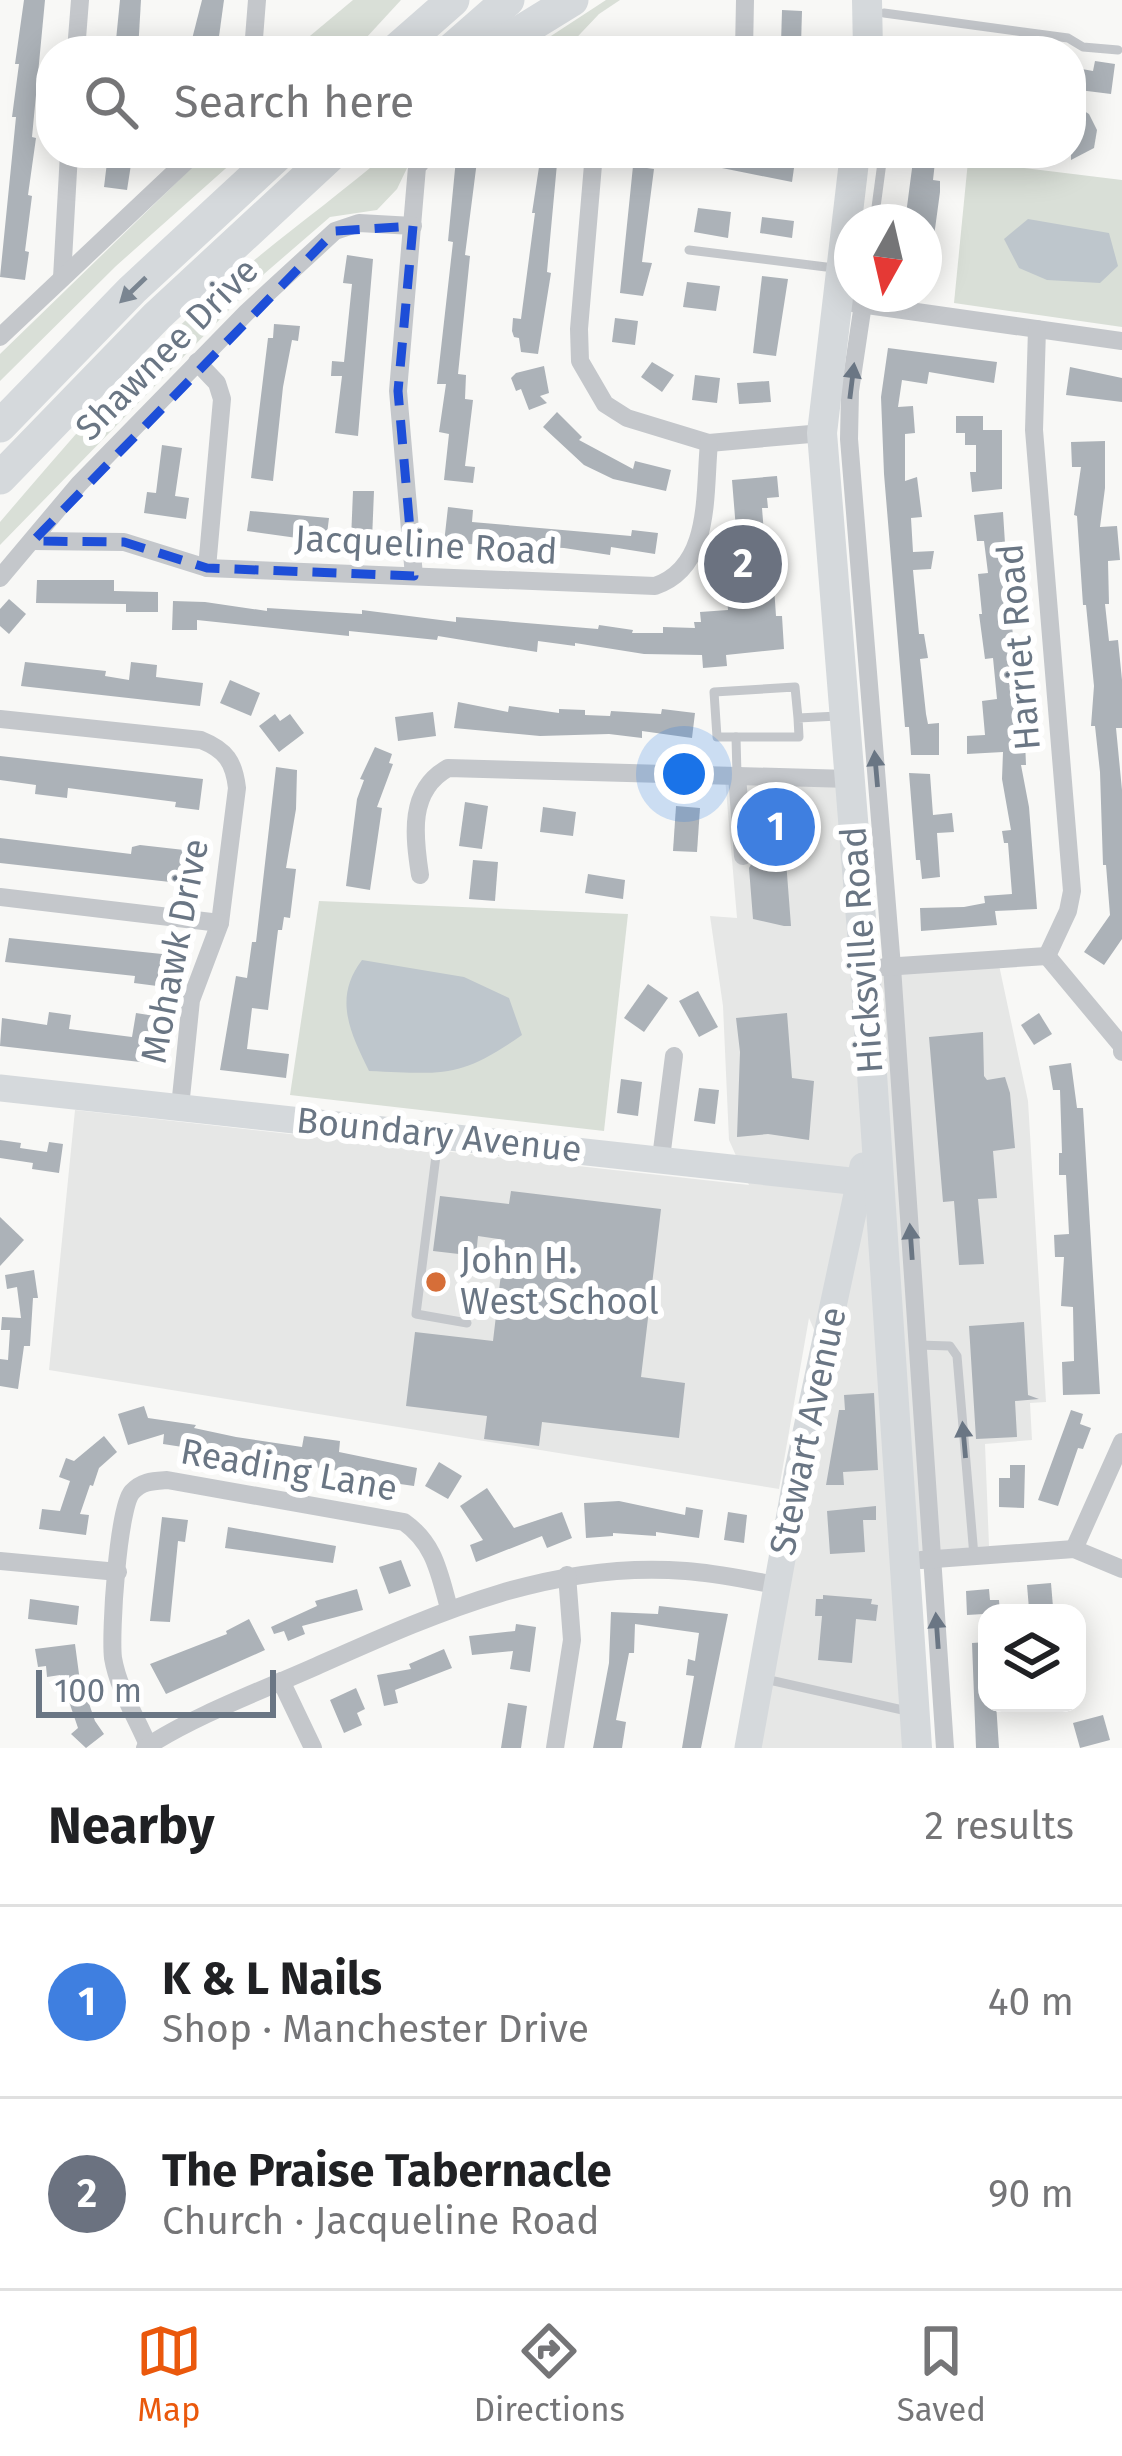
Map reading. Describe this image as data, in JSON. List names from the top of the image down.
{
  "streets": {
    "main road": ["Hicksville Road", "Boundary Avenue", "Stewart Avenue"],
    "street": [
      "Shawnee Drive",
      "Jacqueline Road",
      "Harriet Road",
      "Mohawk Drive",
      "Reading Lane"
    ]
  },
  "crossings": [
    ["Shawnee Drive", "Jacqueline Road"],
    ["Hicksville Road", "Boundary Avenue"],
    ["Hicksville Road", "Stewart Avenue"],
    ["Mohawk Drive", "Boundary Avenue"],
    ["Boundary Avenue", "Stewart Avenue"]
  ],
  "places": ["John H. West School"],
  "scale_bar": "100 m",
  "north": "bottom",
  "page": {
    "search": "Search here",
    "pins": ["2", "1"],
    "scale": "100 m",
    "heading": ["Nearby", "2 results"],
    "list": [
      {
        "mark": "1",
        "name": "K & L Nails",
        "note": "Shop · Manchester Drive",
        "value": "40 m"
      },
      {
        "mark": "2",
        "name": "The Praise Tabernacle",
        "note": "Church · Jacqueline Road",
        "value": "90 m"
      }
    ],
    "nav": ["Map", "Directions", "Saved"]
  }
}
